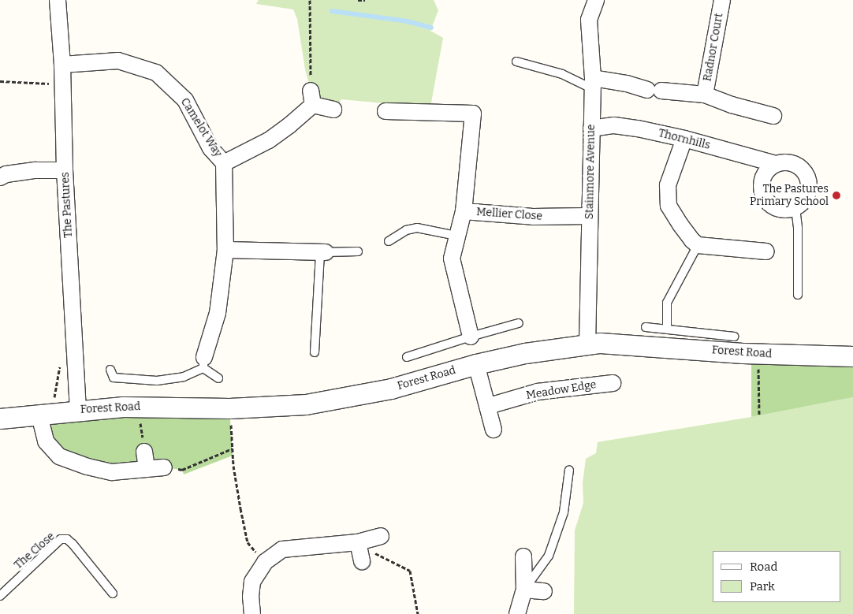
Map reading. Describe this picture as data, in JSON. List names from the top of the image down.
{
  "streets": {
    "street": [
      "Radnor Court",
      "Camelot Way",
      "Thornhills",
      "Stainmore Avenue",
      "The Pastures",
      "Mellier Close",
      "Forest Road",
      "Meadow Edge"
    ],
    "lane": ["The Close"]
  },
  "crossings": [
    ["Camelot Way", "The Pastures"],
    ["Thornhills", "Stainmore Avenue"],
    ["Stainmore Avenue", "Mellier Close"],
    ["Stainmore Avenue", "Forest Road"],
    ["The Pastures", "Forest Road"]
  ],
  "places": ["The Pastures Primary School"],
  "legend": ["Road", "Park"]
}
